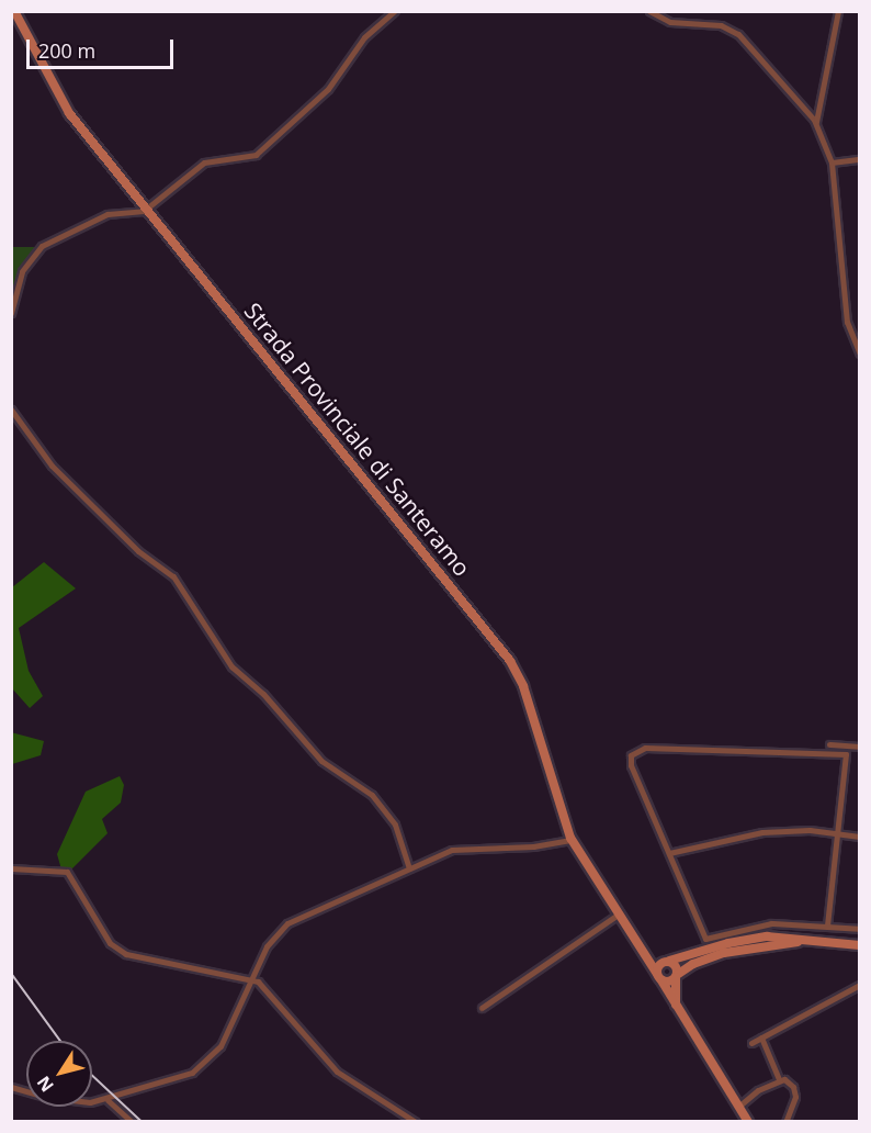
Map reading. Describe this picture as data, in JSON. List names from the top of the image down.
{
  "streets": {
    "main road": ["Strada Provinciale di Santeramo"]
  },
  "scale_bar": "200 m",
  "north": "bottom left"
}
